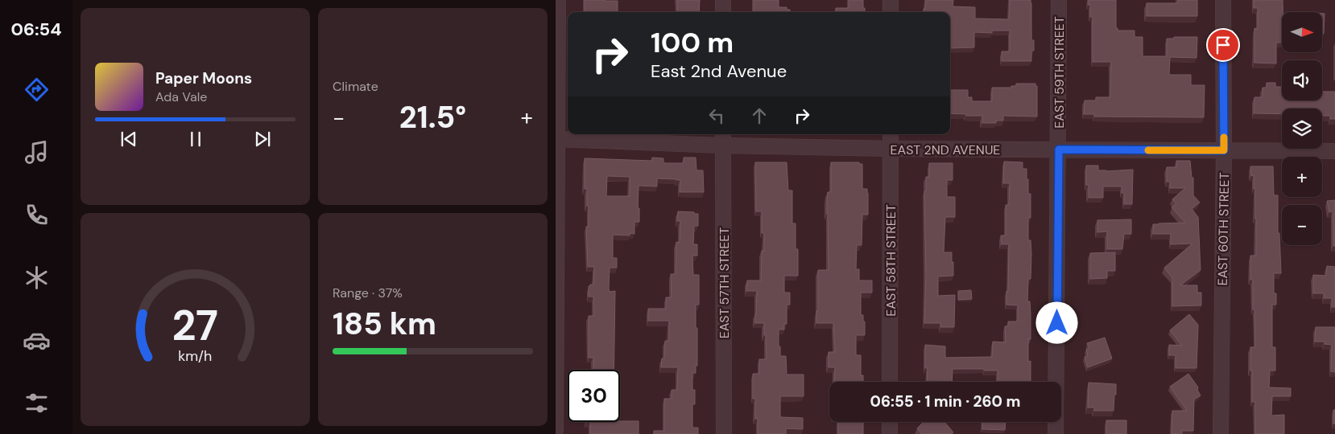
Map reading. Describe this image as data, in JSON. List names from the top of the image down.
{
  "streets": {
    "street": [
      "EAST 59TH STREET",
      "EAST 2ND AVENUE",
      "EAST 60TH STREET",
      "EAST 58TH STREET",
      "EAST 57TH STREET"
    ]
  },
  "crossings": [
    ["EAST 59TH STREET", "EAST 2ND AVENUE"],
    ["EAST 2ND AVENUE", "EAST 60TH STREET"],
    ["EAST 2ND AVENUE", "EAST 58TH STREET"],
    ["EAST 2ND AVENUE", "EAST 57TH STREET"]
  ],
  "north": "right",
  "page": {
    "tabs": "06:54",
    "tile": [
      "Climate",
      ["Range · 37%", "185 km"]
    ],
    "map_buttons": ["+", "−"],
    "turn": ["100 m", "East 2nd Avenue"],
    "song": ["Paper Moons", "Ada Vale"],
    "heat": ["−", "21.5°", "+"],
    "limit": "30",
    "trip": "06:55 · 1 min · 260 m",
    "gauge": ["27", "km/h"]
  }
}
